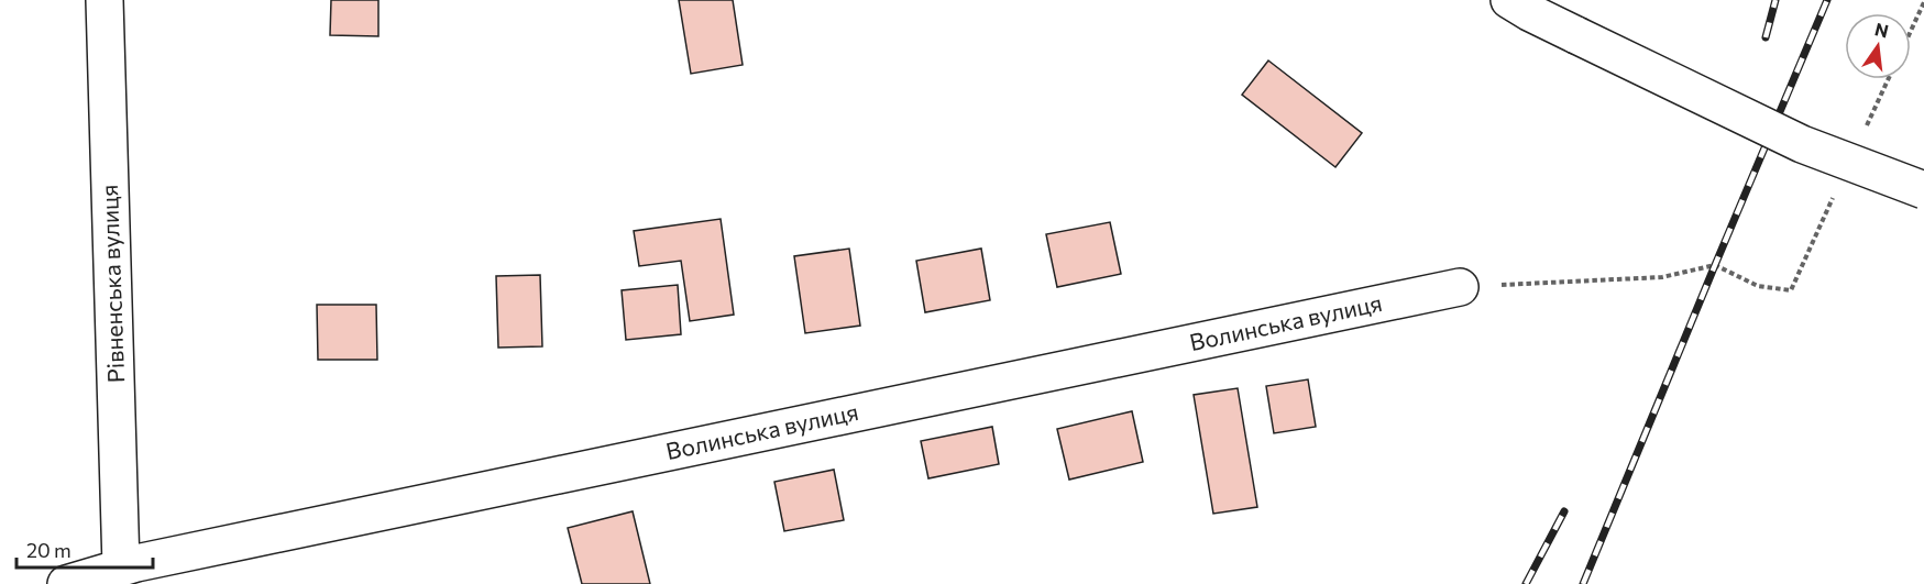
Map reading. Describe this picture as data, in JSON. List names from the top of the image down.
{
  "streets": {
    "street": ["Рівненська вулиця", "Волинська вулиця"]
  },
  "crossings": [
    ["Рівненська вулиця", "Волинська вулиця"]
  ],
  "scale_bar": "20 m",
  "north": "top"
}
